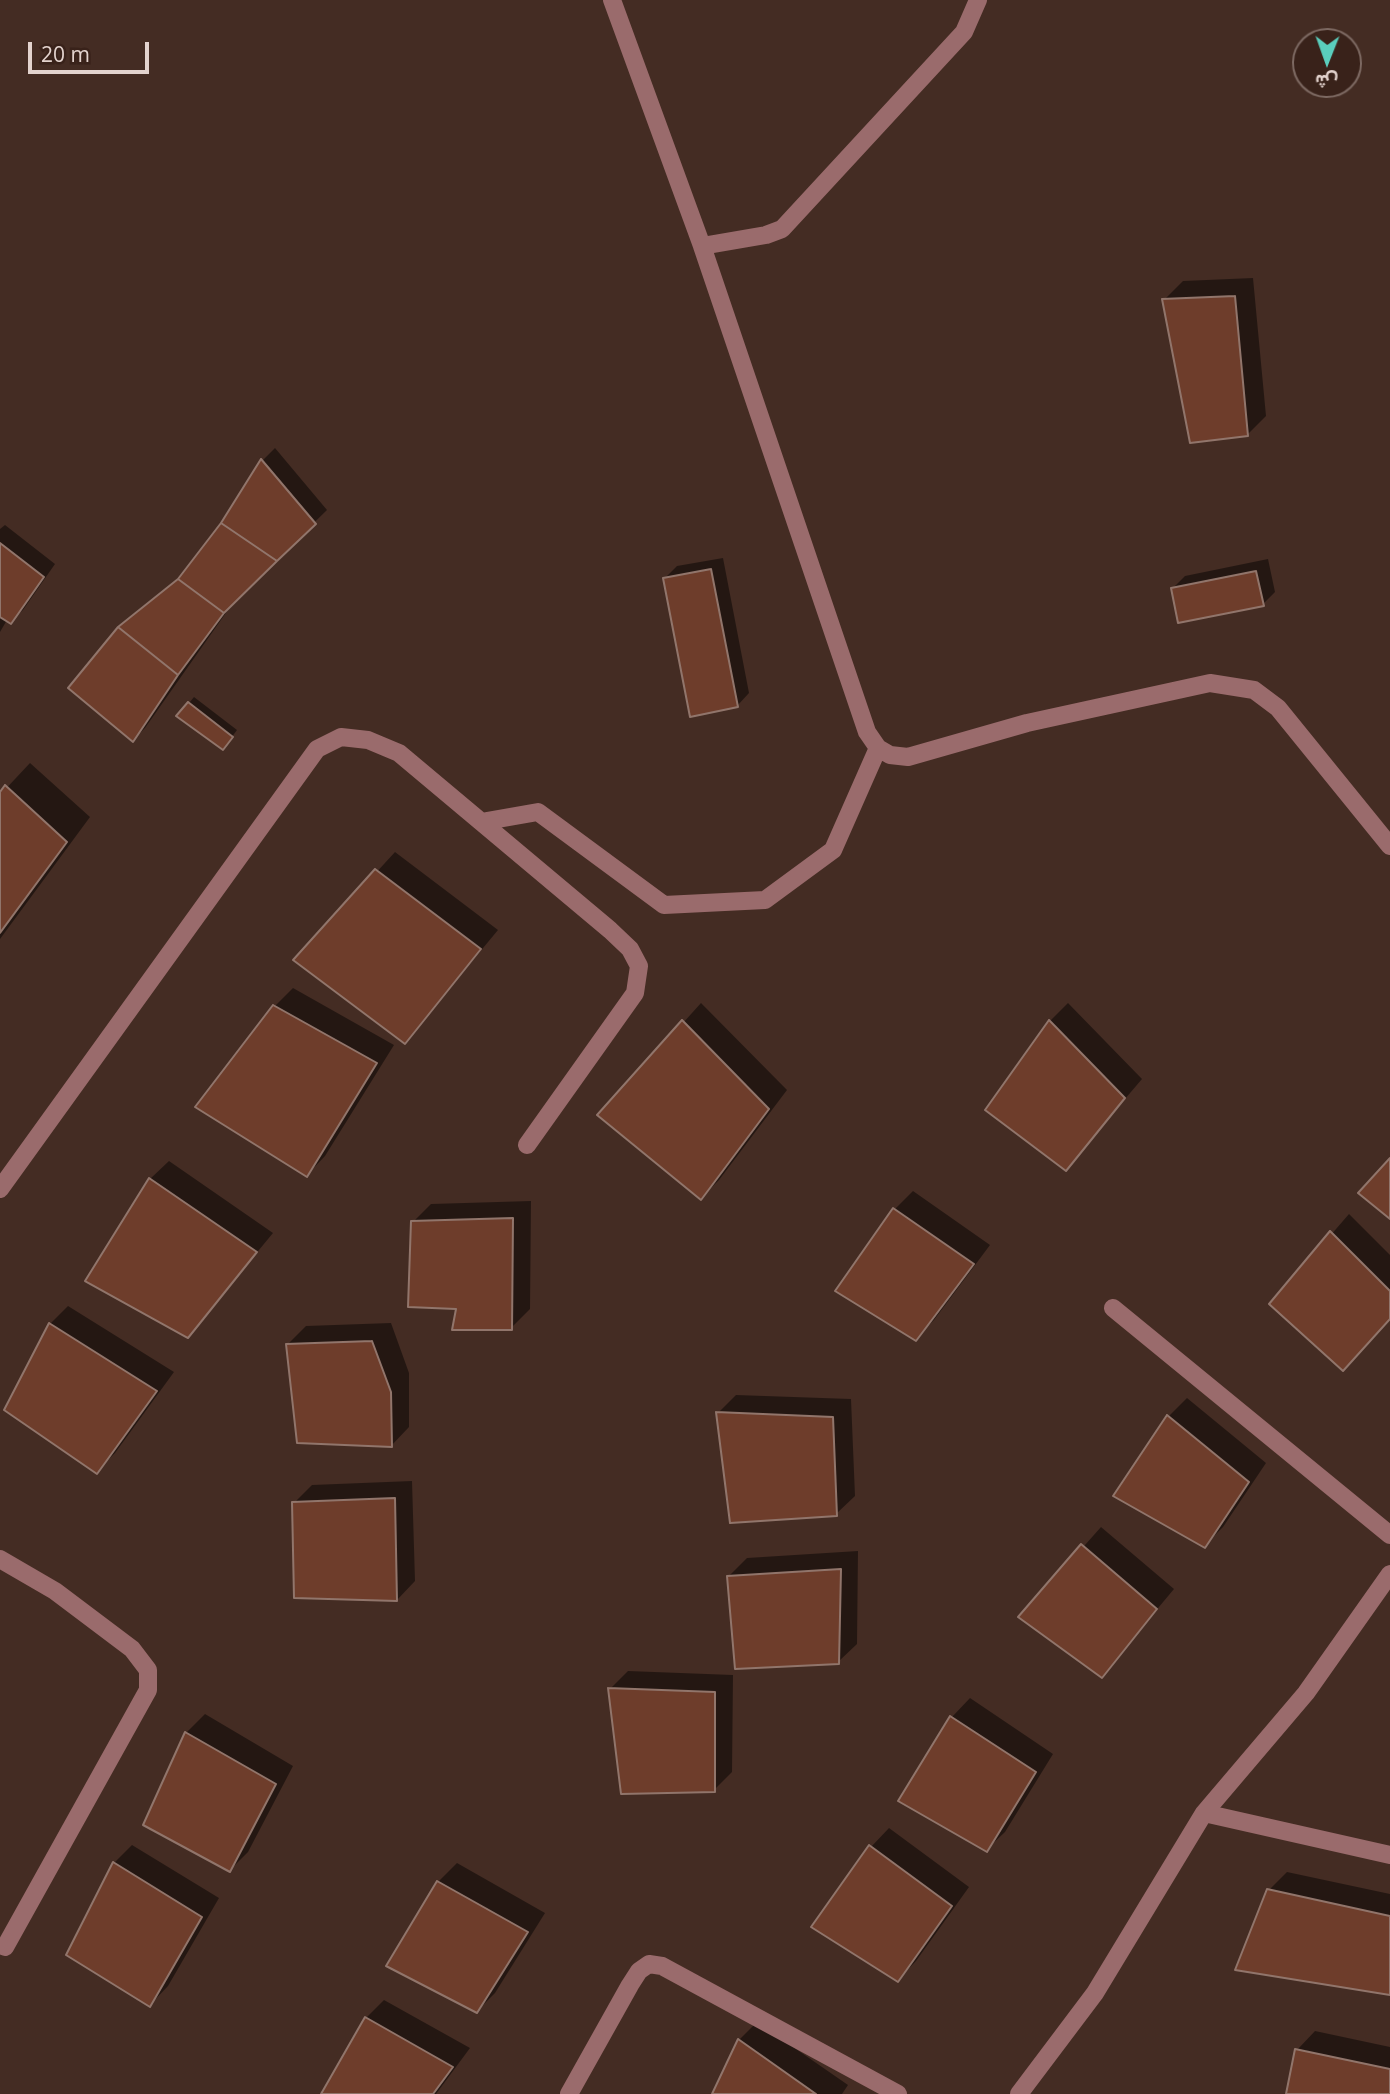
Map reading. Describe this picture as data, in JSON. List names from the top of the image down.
{
  "scale_bar": "20 m",
  "north": "bottom"
}
